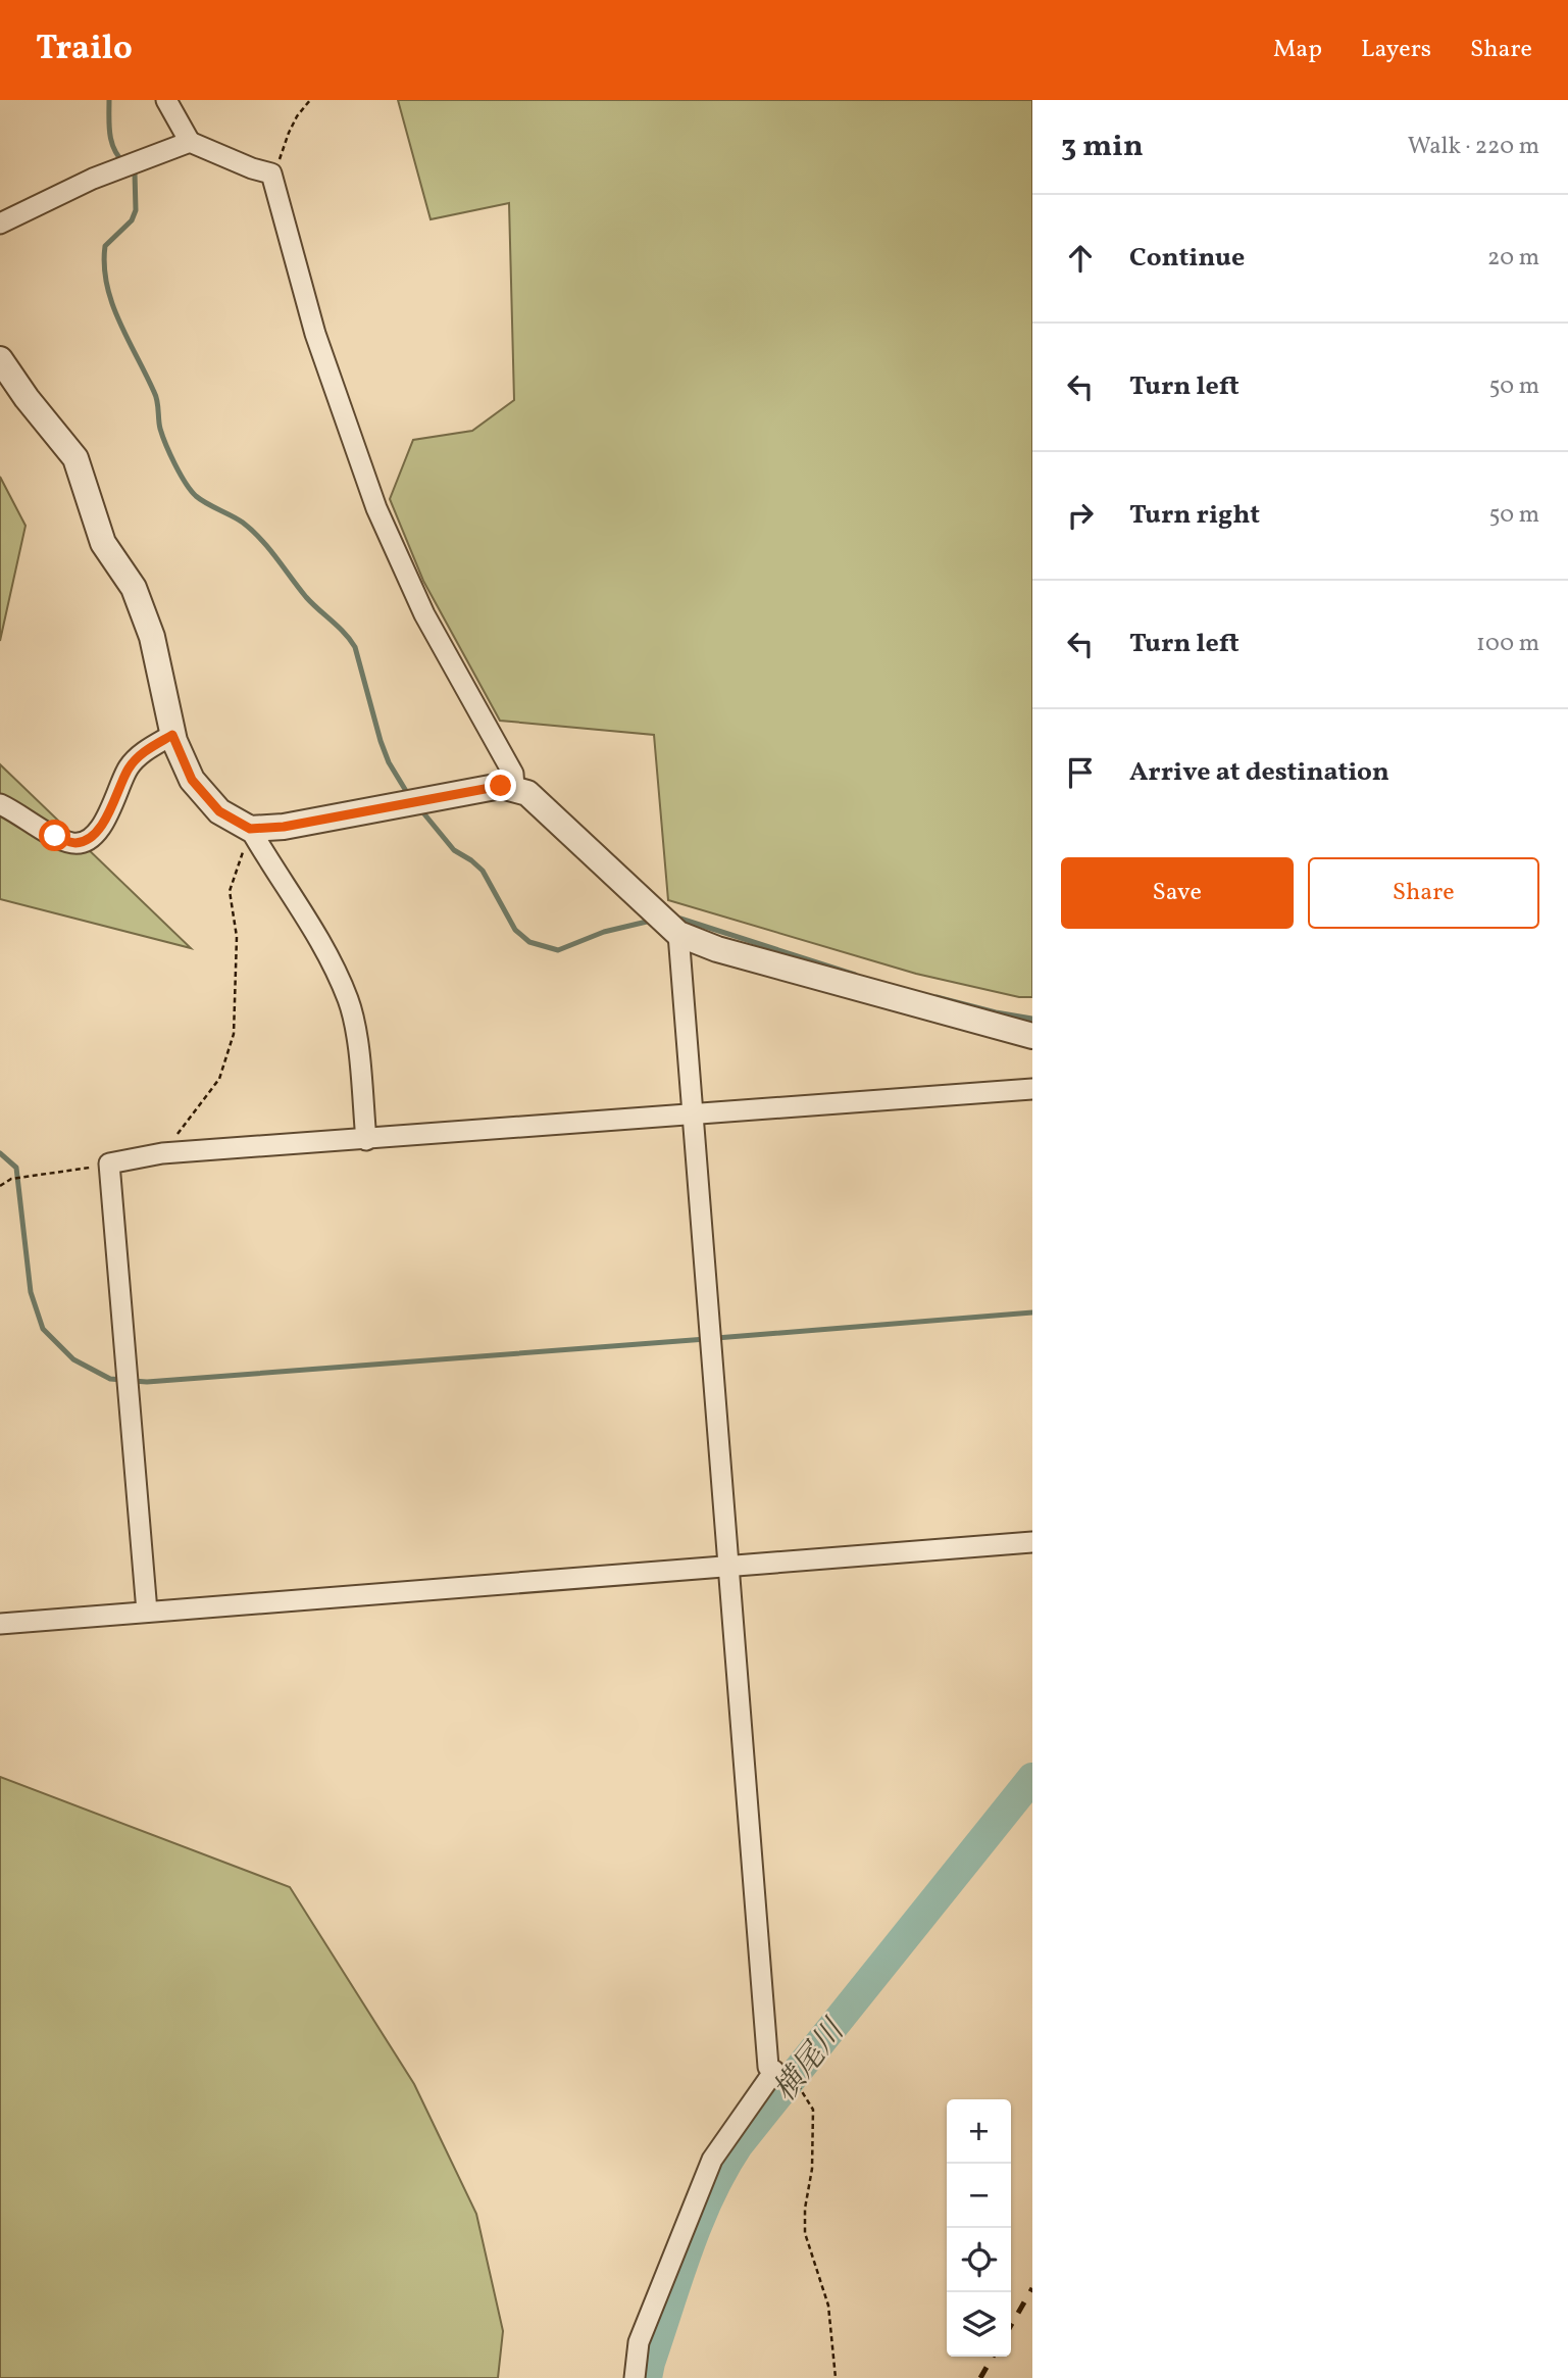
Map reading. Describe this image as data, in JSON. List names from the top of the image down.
{
  "water": ["横尾川"],
  "page": {
    "header": "Trailo",
    "nav": ["Map", "Layers", "Share"],
    "heading": ["3 min", "Walk · 220 m"],
    "list": [
      ["Continue", "20 m"],
      ["Turn left", "50 m"],
      ["Turn right", "50 m"],
      ["Turn left", "100 m"],
      "Arrive at destination"
    ],
    "buttons": ["Save", "Share"],
    "map_buttons": ["+", "−"]
  }
}
